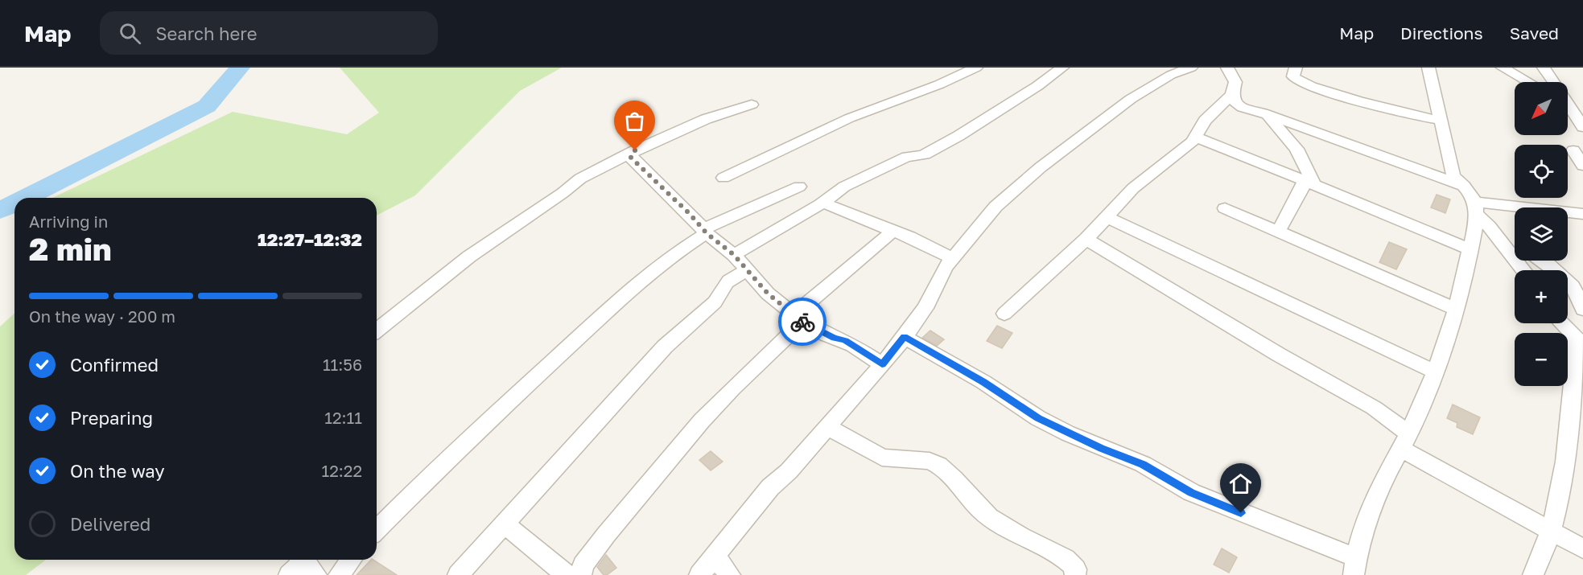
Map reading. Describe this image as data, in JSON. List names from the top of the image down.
{
  "north": "bottom left",
  "page": {
    "header": "Map",
    "search": "Search here",
    "nav": ["Map", "Directions", "Saved"],
    "map_buttons": ["+", "−"],
    "heading": ["2 min", "Arriving in", "12:27–12:32"],
    "bar": "On the way · 200 m",
    "list": [
      ["Confirmed", "11:56"],
      ["Preparing", "12:11"],
      ["On the way", "12:22"],
      "Delivered"
    ]
  }
}
